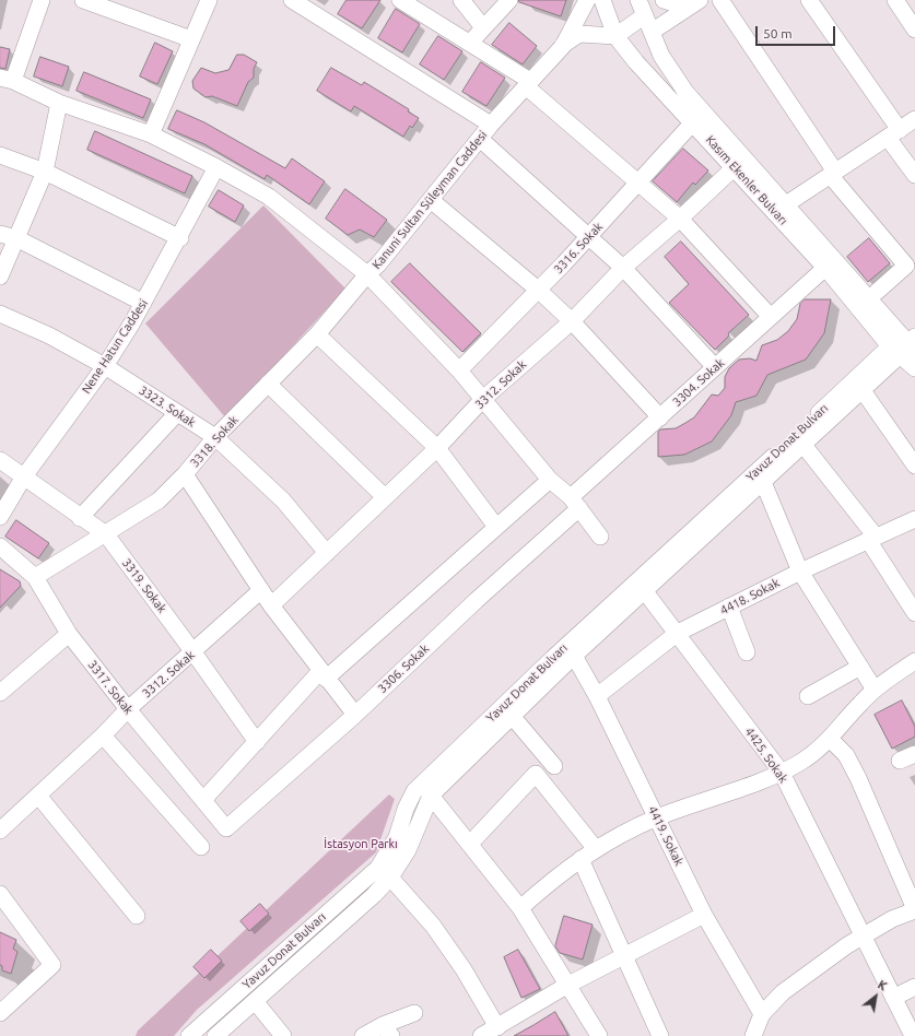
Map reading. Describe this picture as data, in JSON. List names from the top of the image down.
{
  "streets": {
    "street": [
      "Kasım Ekenler Bulvarı",
      "Kanuni Sultan Süleyman Caddesi",
      "3316. Sokak",
      "Nene Hatun Caddesi",
      "3304. Sokak",
      "3312. Sokak",
      "3323. Sokak",
      "3318. Sokak",
      "Yavuz Donat Bulvarı",
      "3319. Sokak",
      "4418. Sokak",
      "3306. Sokak",
      "3317. Sokak",
      "4425. Sokak",
      "4419. Sokak"
    ]
  },
  "crossings": [
    ["Kasım Ekenler Bulvarı", "3316. Sokak"],
    ["Kasım Ekenler Bulvarı", "3304. Sokak"],
    ["Kasım Ekenler Bulvarı", "3312. Sokak"],
    ["Kasım Ekenler Bulvarı", "Yavuz Donat Bulvarı"],
    ["Kanuni Sultan Süleyman Caddesi", "Nene Hatun Caddesi"],
    ["Kanuni Sultan Süleyman Caddesi", "3318. Sokak"],
    ["Nene Hatun Caddesi", "3323. Sokak"],
    ["Nene Hatun Caddesi", "3319. Sokak"],
    ["3304. Sokak", "3306. Sokak"],
    ["3312. Sokak", "3323. Sokak"],
    ["3312. Sokak", "3319. Sokak"],
    ["3312. Sokak", "3317. Sokak"],
    ["3323. Sokak", "3318. Sokak"],
    ["3318. Sokak", "3319. Sokak"],
    ["3318. Sokak", "3317. Sokak"],
    ["Yavuz Donat Bulvarı", "4425. Sokak"],
    ["Yavuz Donat Bulvarı", "4419. Sokak"],
    ["4418. Sokak", "4425. Sokak"],
    ["4418. Sokak", "4419. Sokak"],
    ["3306. Sokak", "3317. Sokak"]
  ],
  "parks": ["İstasyon Parkı"],
  "scale_bar": "50 m",
  "north": "top right"
}
